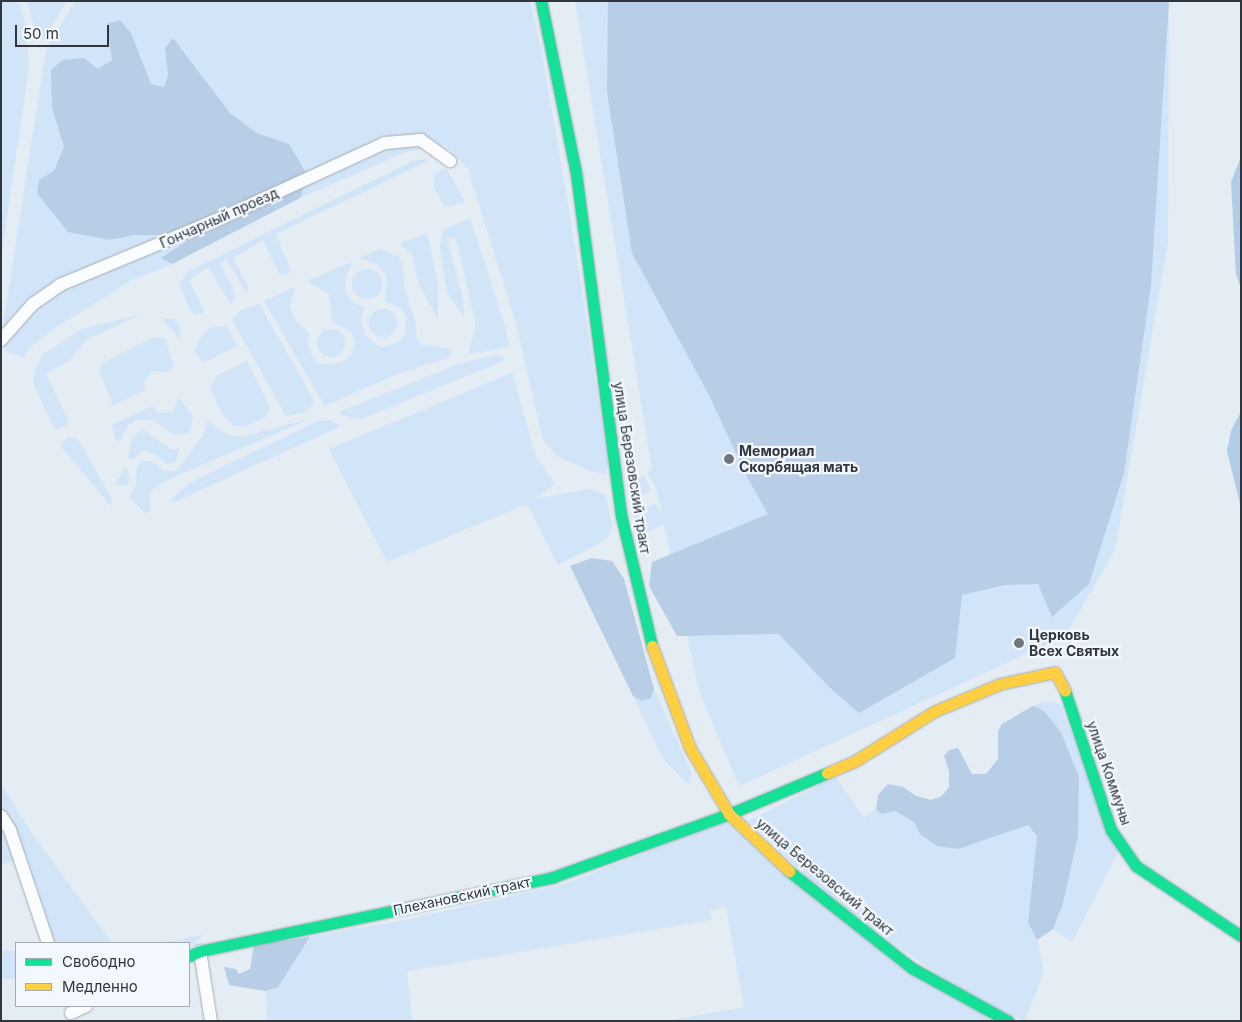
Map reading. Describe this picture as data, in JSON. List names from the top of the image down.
{
  "streets": {
    "street": [
      "Гончарный проезд",
      "улица Березовский тракт",
      "улица Коммуны",
      "Плехановский тракт"
    ]
  },
  "crossings": [
    ["улица Березовский тракт", "Плехановский тракт"],
    ["улица Коммуны", "Плехановский тракт"]
  ],
  "places": ["Мемориал Скорбящая мать", "Церковь Всех Святых"],
  "legend": ["Свободно", "Медленно"],
  "scale_bar": "50 m"
}
